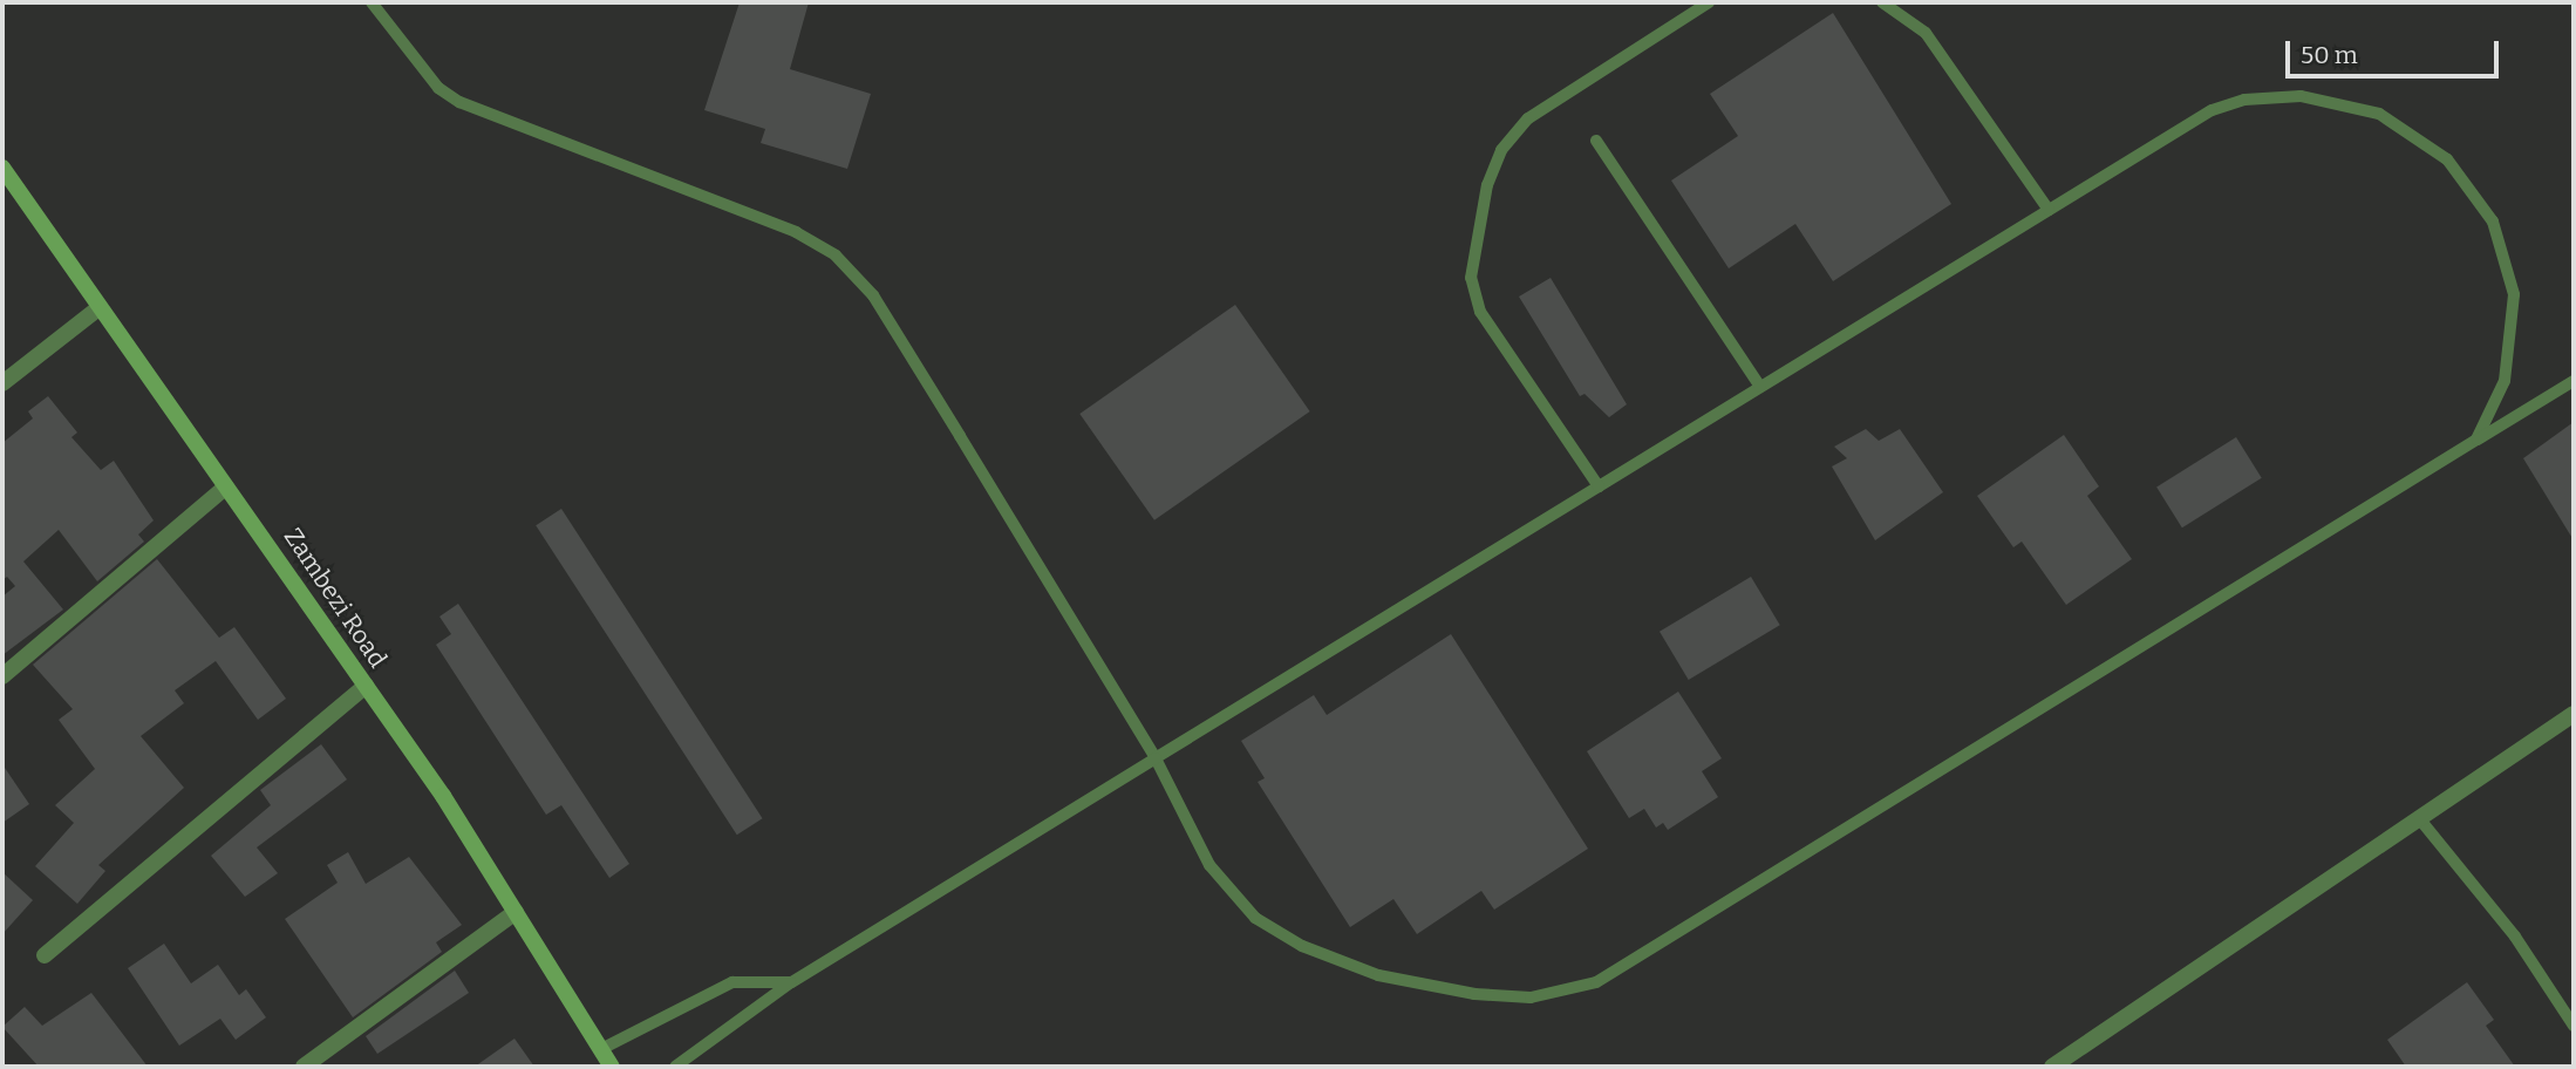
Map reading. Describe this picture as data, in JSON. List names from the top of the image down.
{
  "streets": {
    "main road": ["Zambezi Road"]
  },
  "scale_bar": "50 m"
}
